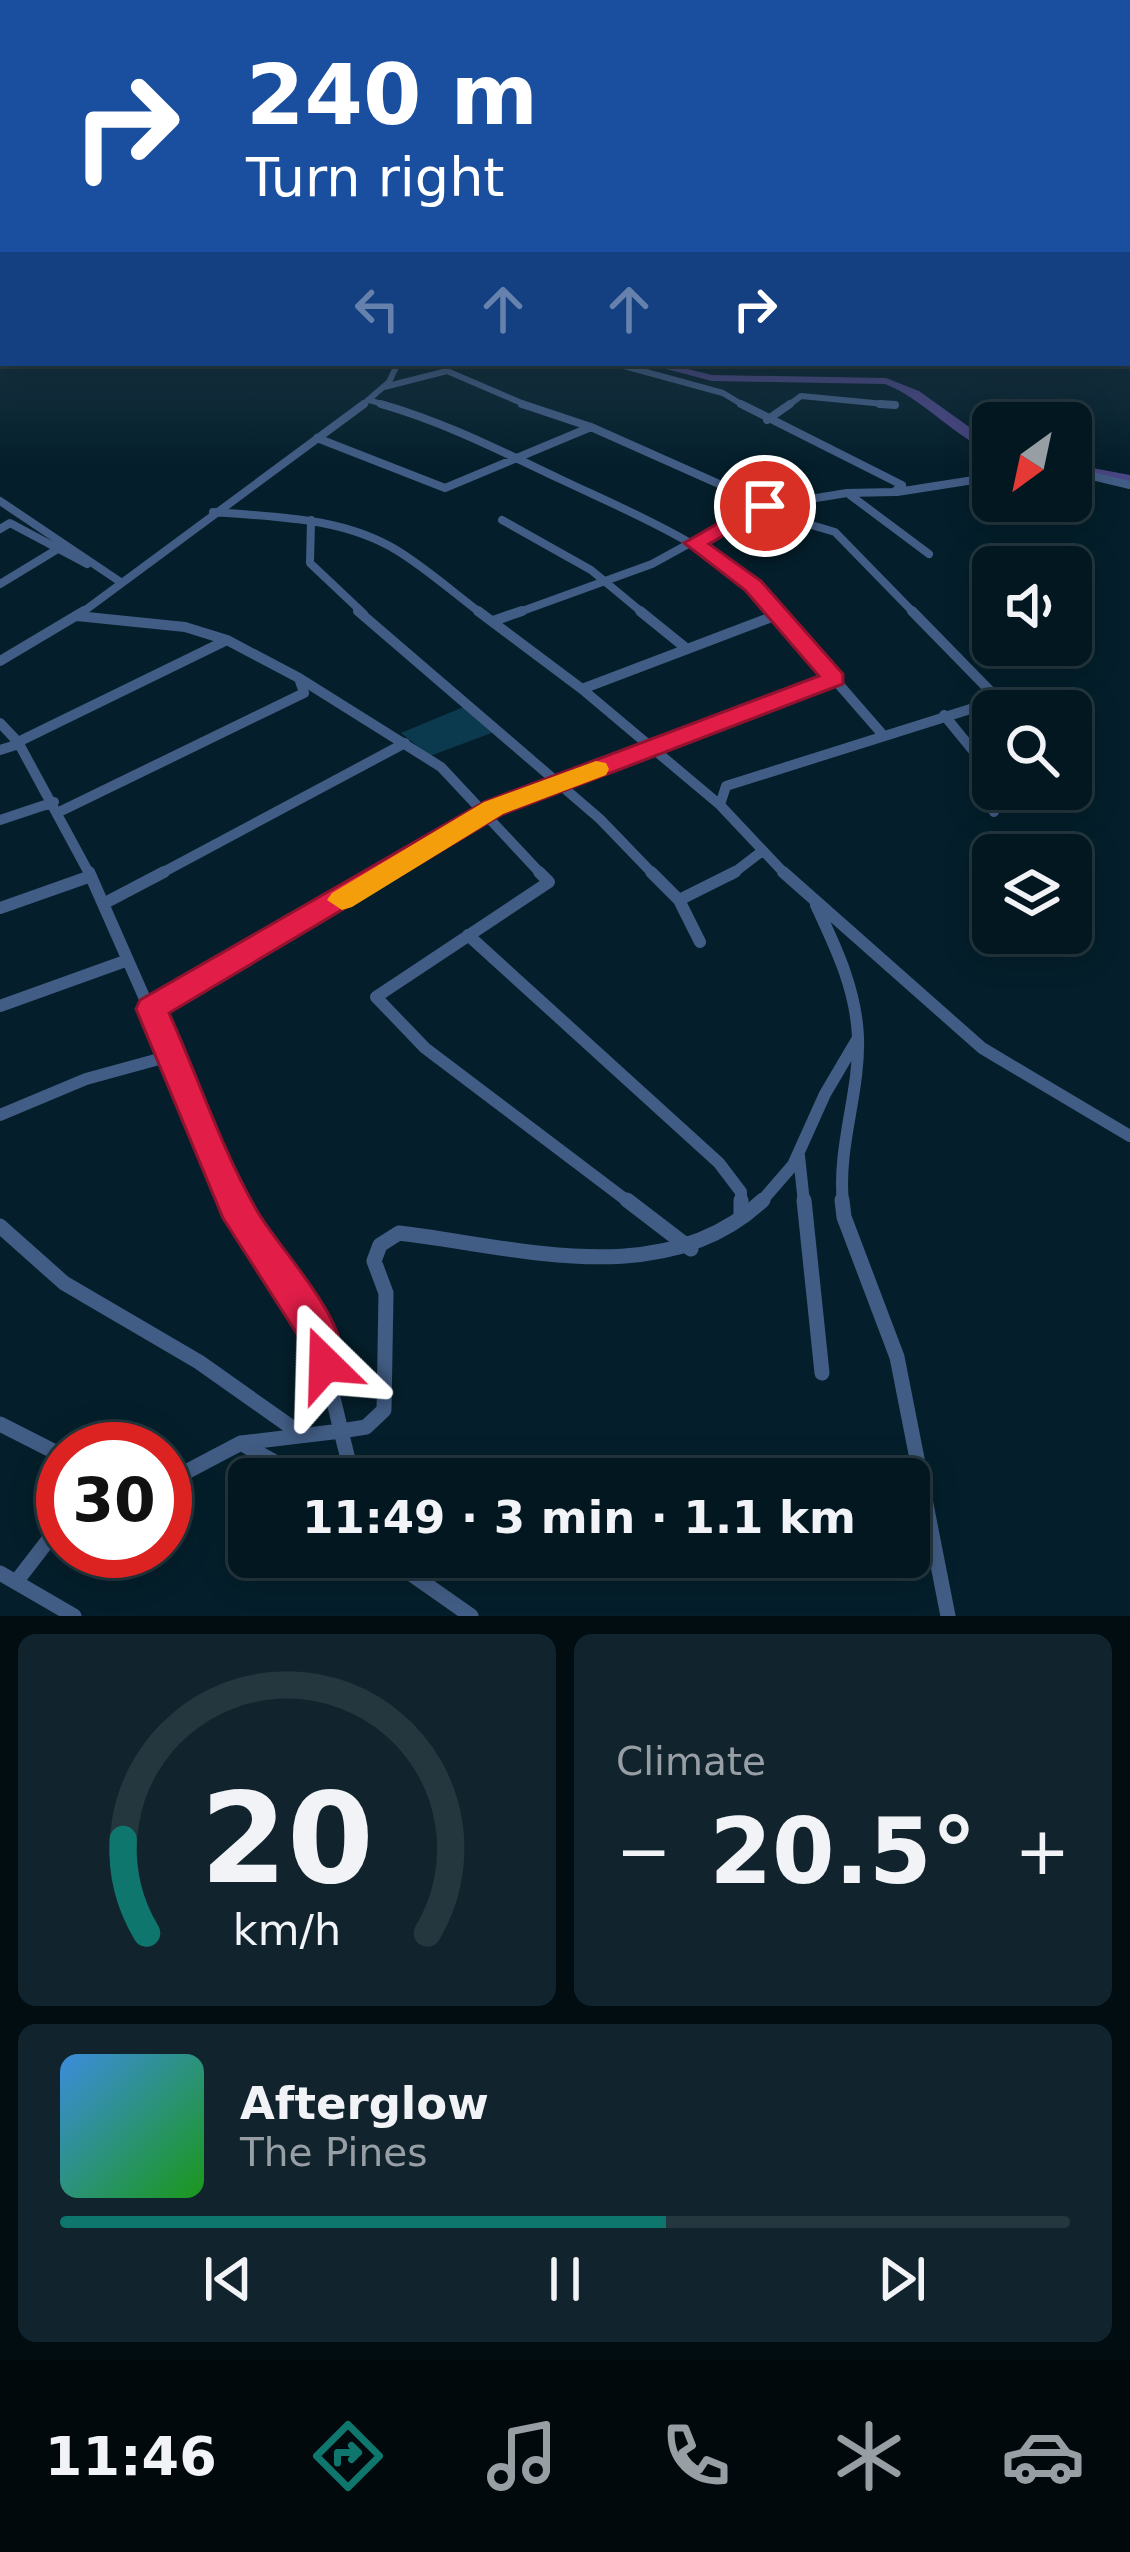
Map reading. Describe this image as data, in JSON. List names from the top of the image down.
{
  "north": "bottom left",
  "page": {
    "turn": ["240 m", "Turn right"],
    "limit": "30",
    "trip": "11:49 · 3 min · 1.1 km",
    "tile": "Climate",
    "heat": ["−", "20.5°", "+"],
    "song": ["Afterglow", "The Pines"],
    "tabs": "11:46",
    "gauge": ["20", "km/h"]
  }
}
